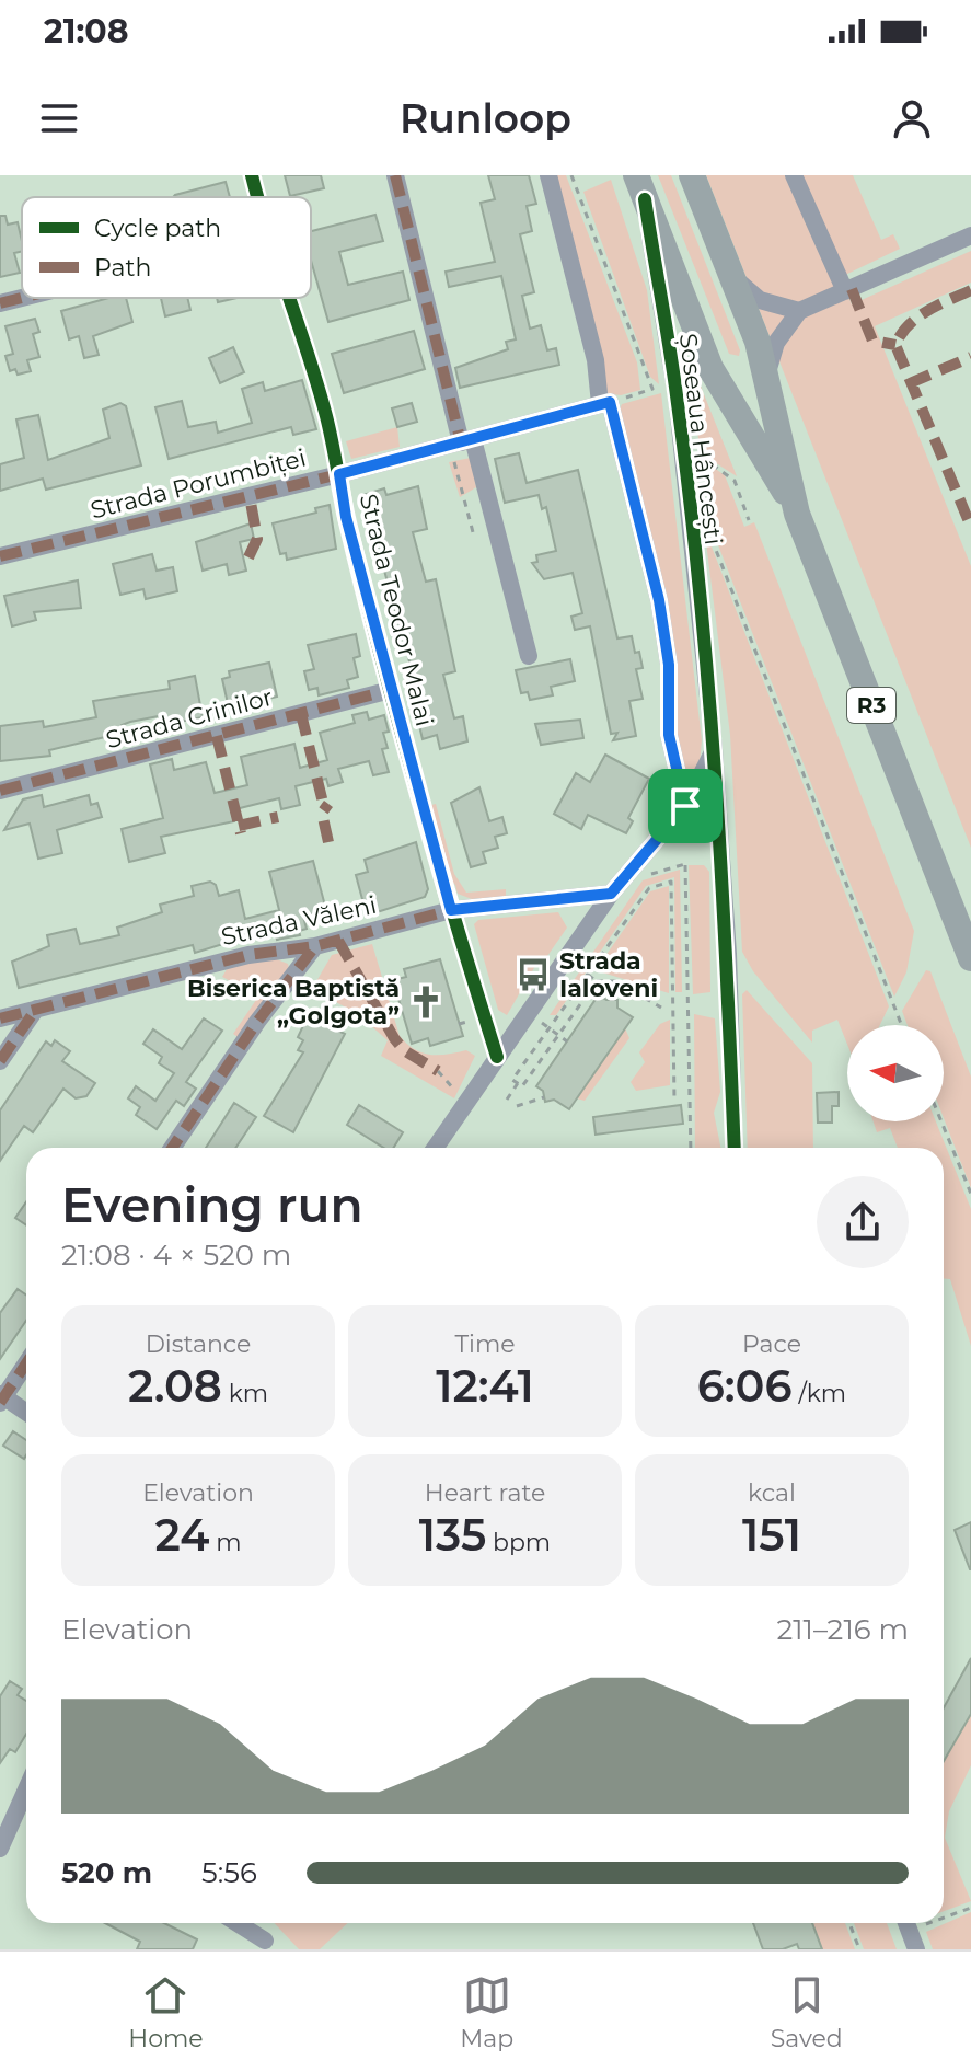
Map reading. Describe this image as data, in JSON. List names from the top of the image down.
{
  "streets": {
    "highway": ["Șoseaua Hâncești", "R3"],
    "street": [
      "Strada Porumbiței",
      "Strada Teodor Malai",
      "Strada Crinilor",
      "Strada Văleni"
    ]
  },
  "crossings": [
    ["Strada Porumbiței", "Strada Teodor Malai"],
    ["Strada Teodor Malai", "Strada Crinilor"],
    ["Strada Teodor Malai", "Strada Văleni"]
  ],
  "places": {
    "bus stop": ["Strada Ialoveni"],
    "church": ["Biserica Baptistă „Golgota”"]
  },
  "legend": ["Cycle path", "Path"],
  "north": "left",
  "page": {
    "status": "21:08",
    "header": "Runloop",
    "heading": ["Evening run", "21:08 · 4 × 520 m"],
    "stats": [
      ["Distance", "2.08 km"],
      ["Time", "12:41"],
      ["Pace", "6:06 /km"],
      ["Elevation", "24 m"],
      ["Heart rate", "135 bpm"],
      ["kcal", "151"]
    ],
    "chart": ["Elevation", "211–216 m"],
    "list": [
      {
        "name": "520 m",
        "note": "5:56"
      }
    ],
    "tabs": ["Home", "Map", "Saved"]
  }
}
